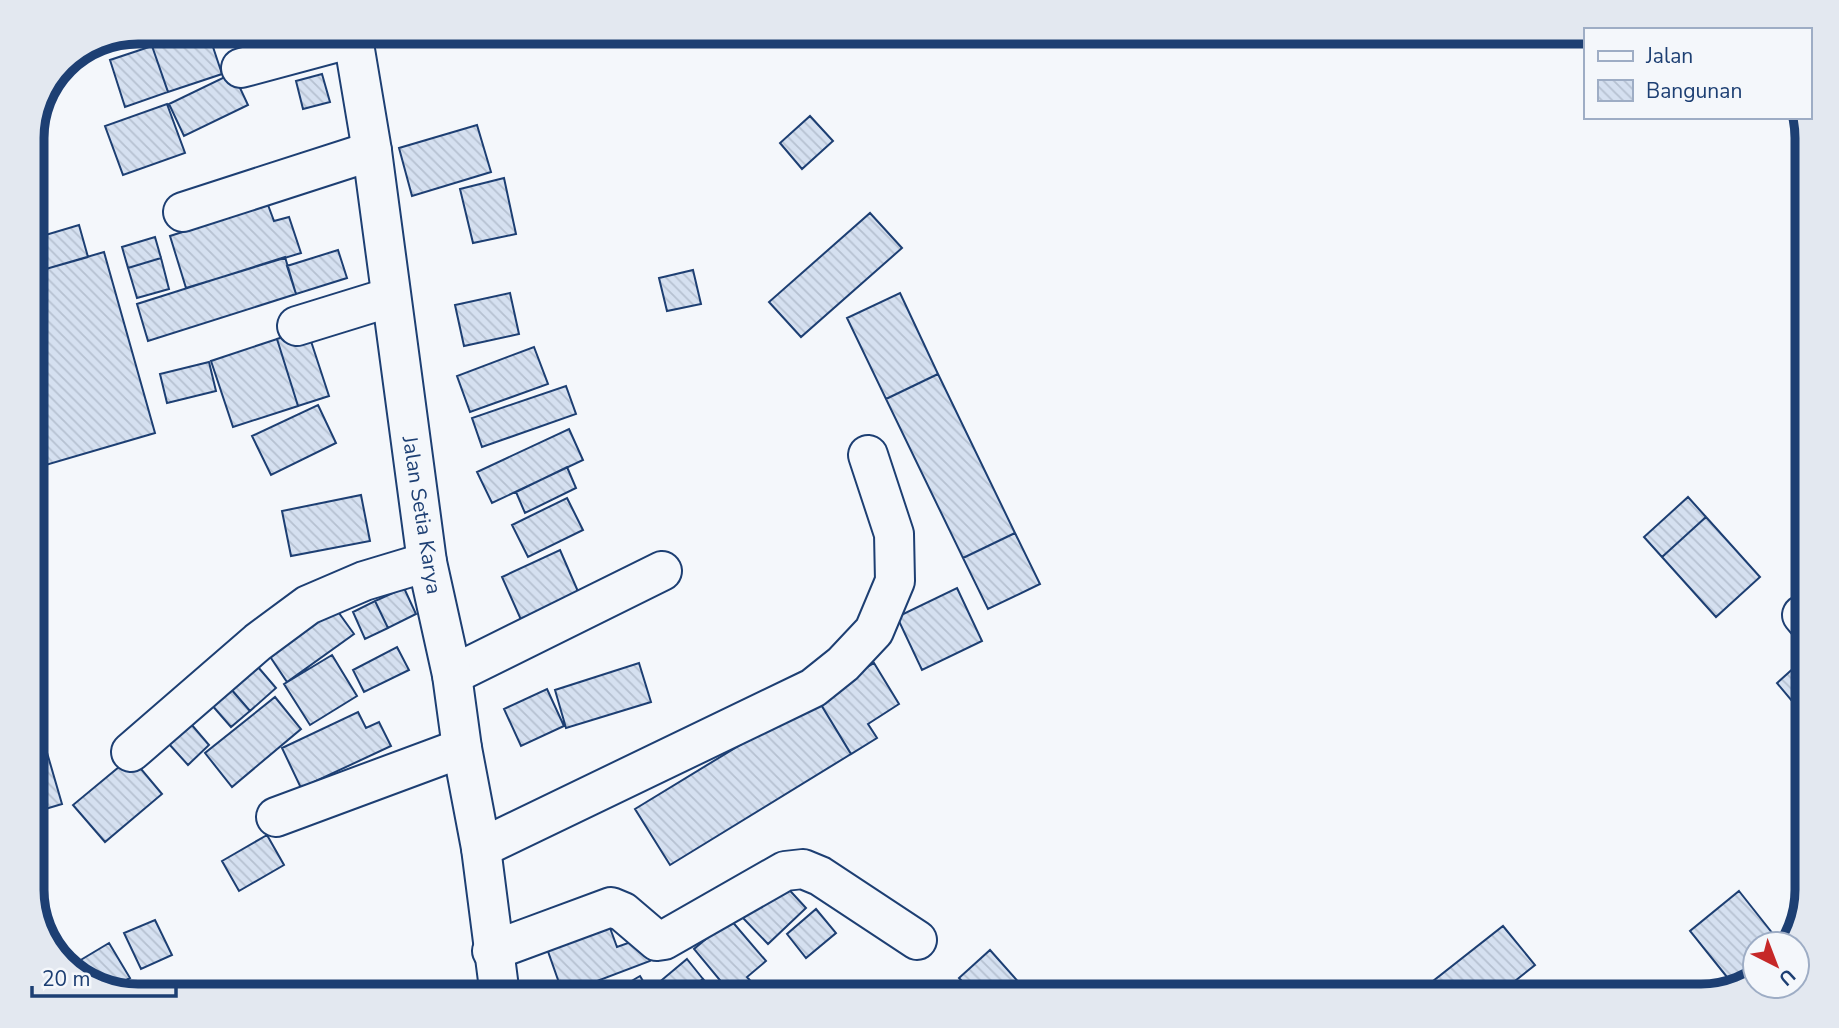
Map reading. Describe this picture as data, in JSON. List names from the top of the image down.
{
  "streets": {
    "street": ["Jalan Setia Karya"]
  },
  "legend": ["Jalan", "Bangunan"],
  "scale_bar": "20 m",
  "north": "bottom right"
}
